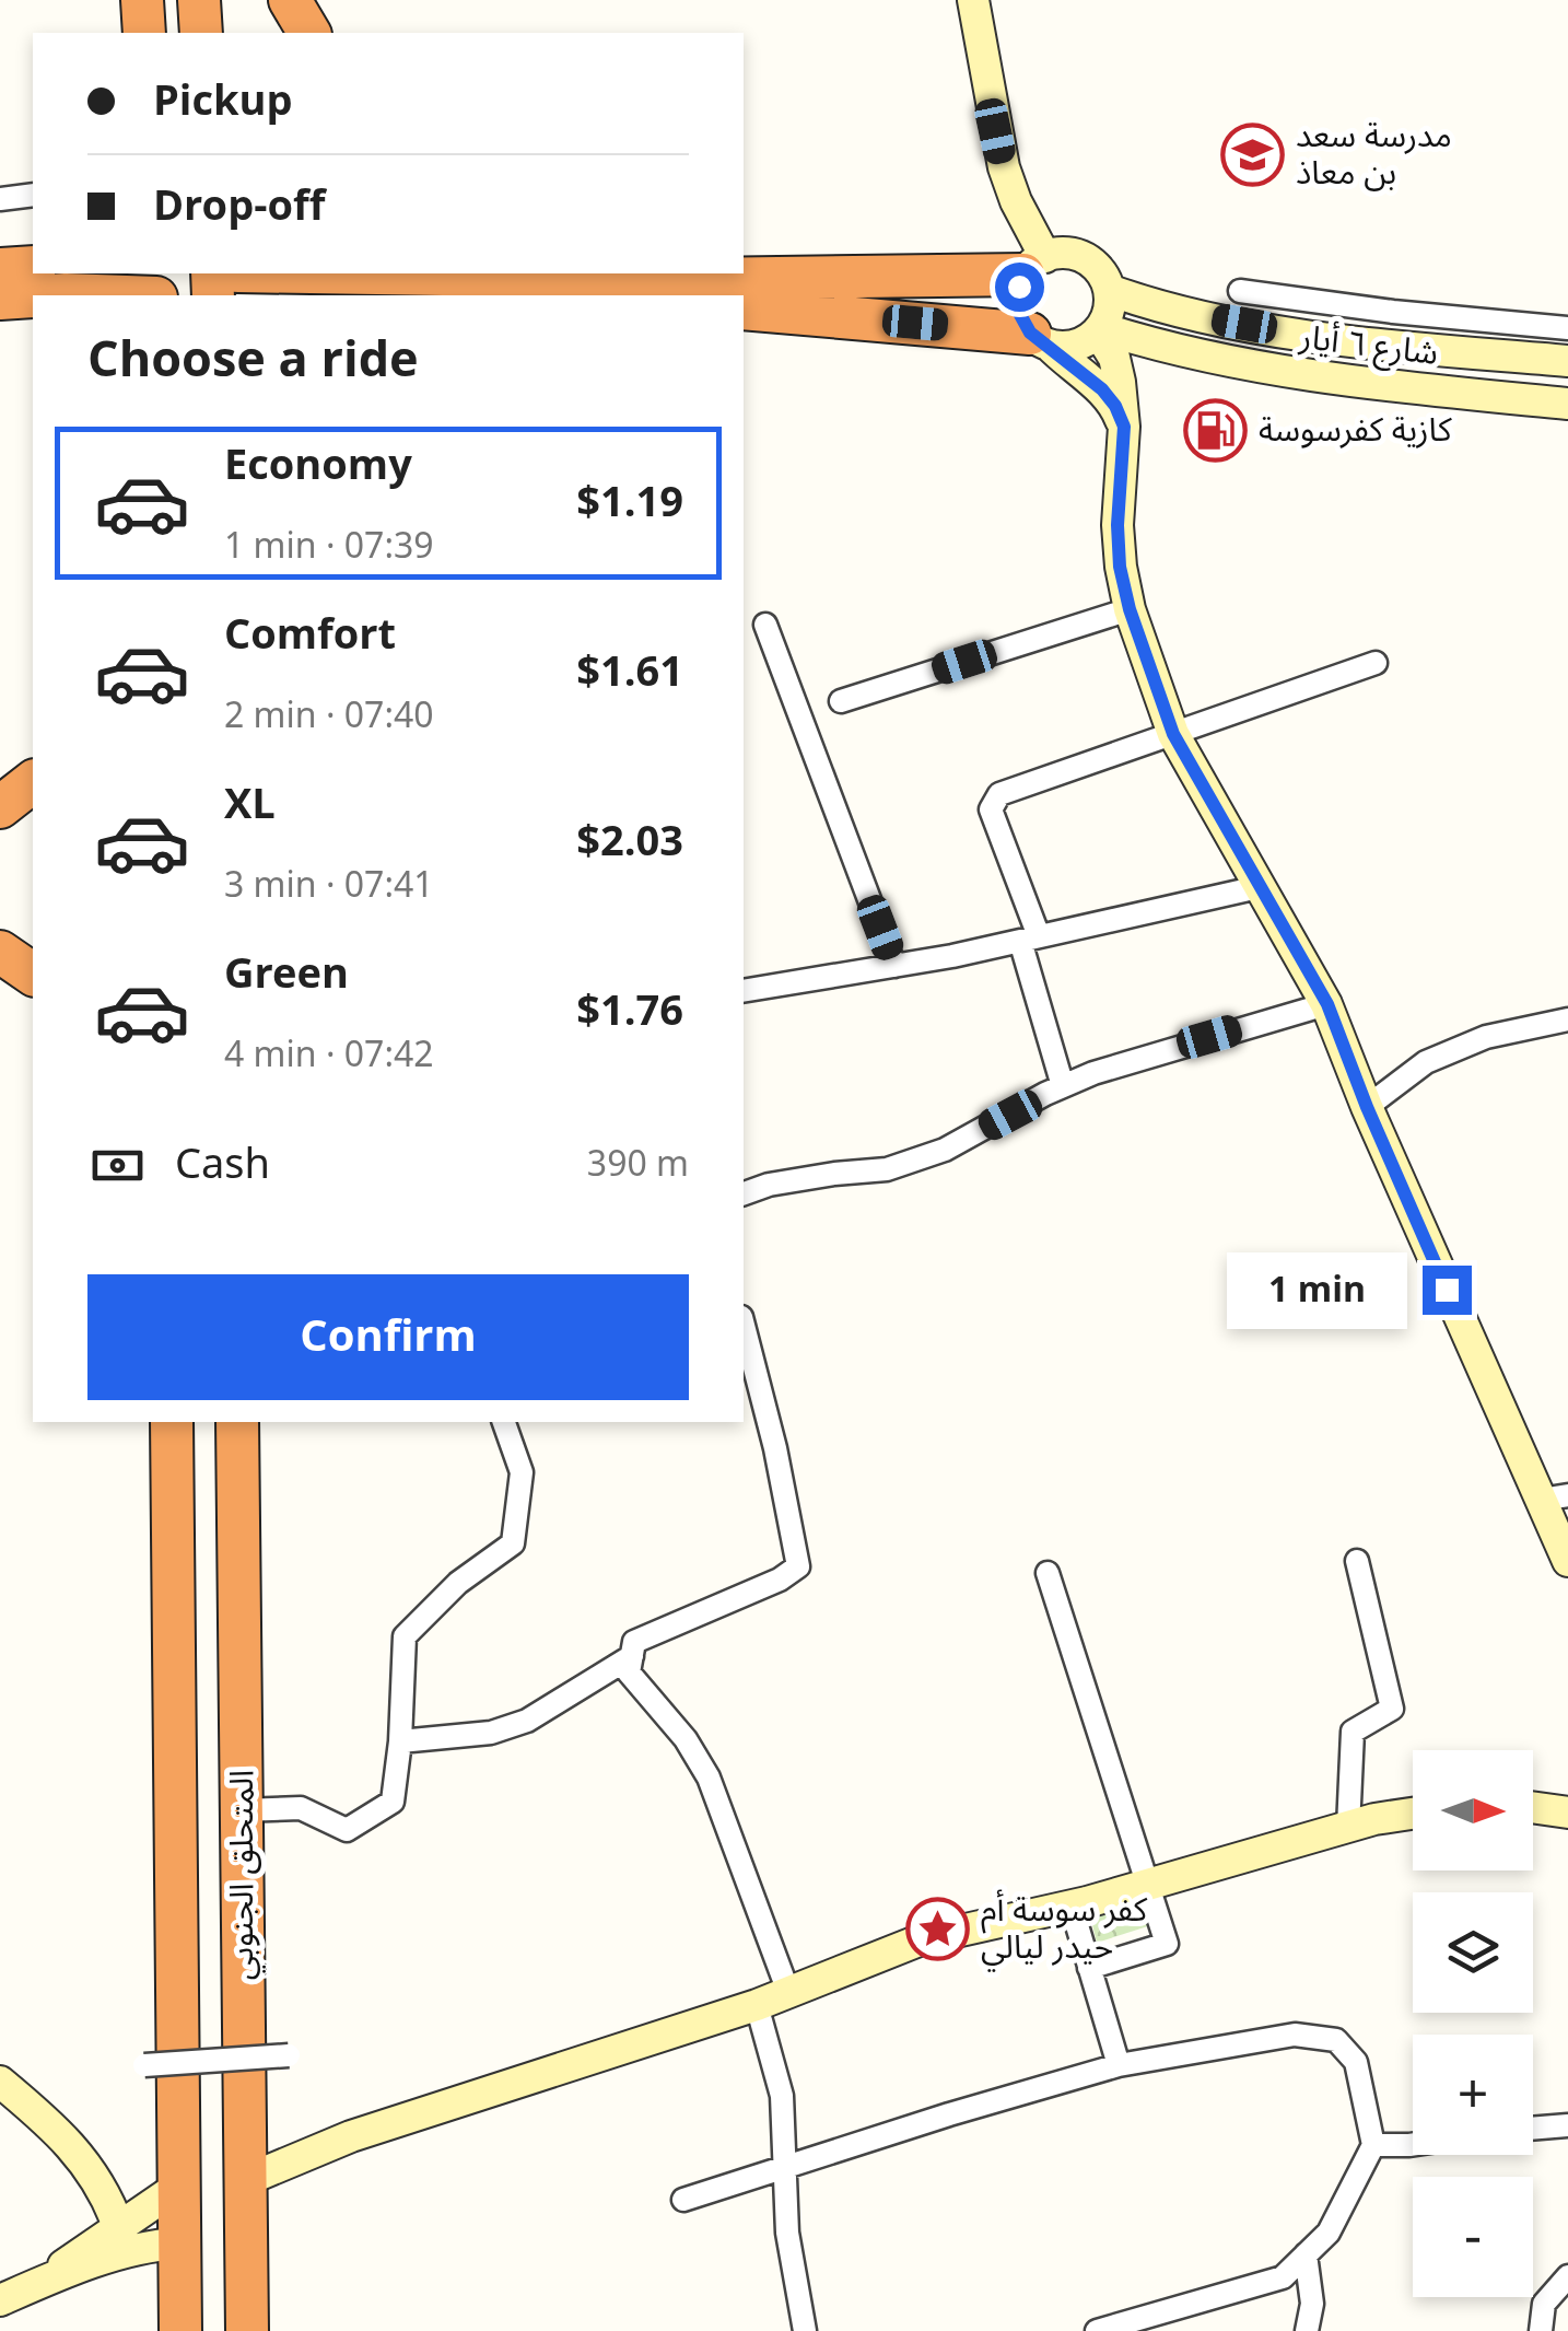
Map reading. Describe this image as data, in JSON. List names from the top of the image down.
{
  "streets": {
    "highway": ["المتحلق الجنوبي"],
    "street": ["شارع ٦ أيار"]
  },
  "places": {
    "school or university": ["مدرسة سعد بن معاذ"],
    "fuel station": ["كازية كفرسوسة"],
    "place": ["كفر سوسة أم حيدر ليالي"]
  },
  "north": "right",
  "page": {
    "banner": ["Pickup", "Drop-off"],
    "heading": "Choose a ride",
    "list": [
      {
        "name": "Economy",
        "note": "1 min · 07:39",
        "value": "$1.19"
      },
      {
        "name": "Comfort",
        "note": "2 min · 07:40",
        "value": "$1.61"
      },
      {
        "name": "XL",
        "note": "3 min · 07:41",
        "value": "$2.03"
      },
      {
        "name": "Green",
        "note": "4 min · 07:42",
        "value": "$1.76"
      }
    ],
    "pay": ["Cash", "390 m"],
    "bubble": "1 min",
    "buttons": "Confirm",
    "map_buttons": ["+", "−"]
  }
}
